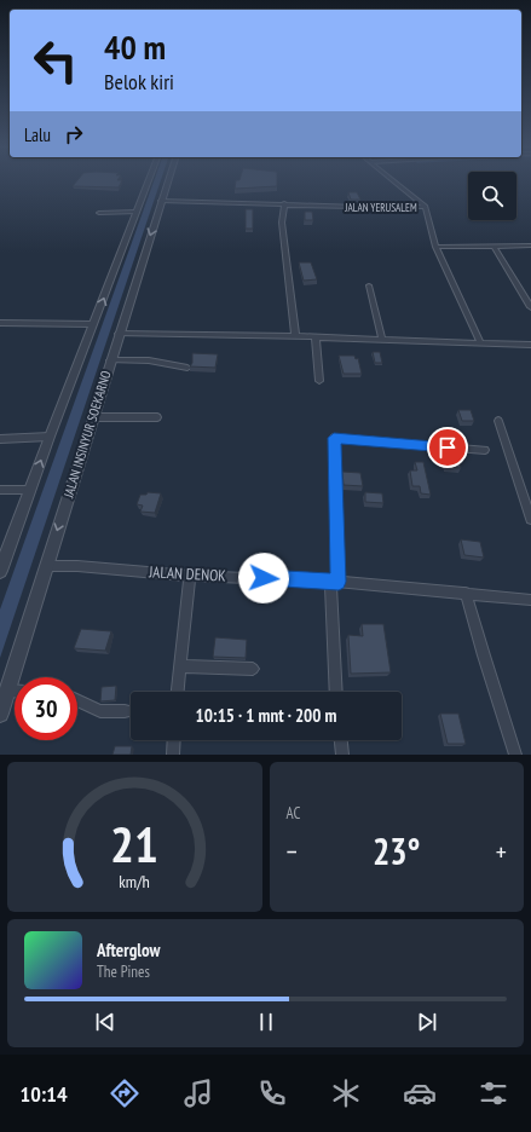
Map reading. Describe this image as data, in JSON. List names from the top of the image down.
{
  "streets": {
    "street": ["JALAN YERUSALEM", "JALAN INSINYUR SOEKARNO", "JALAN DENOK"]
  },
  "crossings": [
    ["JALAN YERUSALEM", "JALAN INSINYUR SOEKARNO"],
    ["JALAN INSINYUR SOEKARNO", "JALAN DENOK"]
  ],
  "page": {
    "turn": ["40 m", "Belok kiri"],
    "then": "Lalu",
    "limit": "30",
    "trip": "10:15 · 1 mnt · 200 m",
    "tile": "AC",
    "heat": ["−", "23°", "+"],
    "song": ["Afterglow", "The Pines"],
    "tabs": "10:14",
    "gauge": ["21", "km/h"]
  }
}
